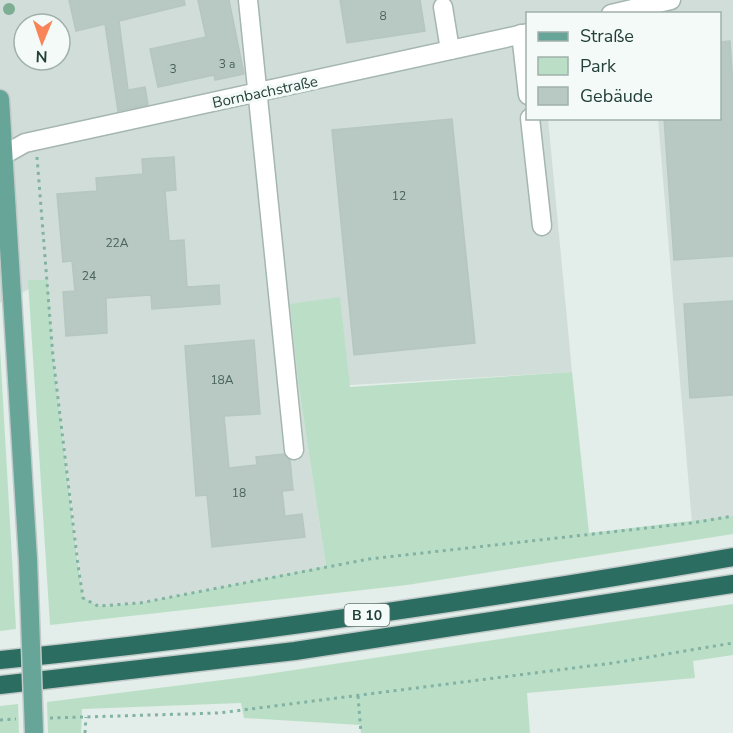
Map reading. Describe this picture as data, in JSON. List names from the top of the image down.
{
  "streets": {
    "highway": ["B 10"],
    "street": ["Bornbachstraße"]
  },
  "house_numbers": [
    "8",
    "3 a",
    "3",
    "12",
    "22A",
    "24",
    "18A",
    "18"
  ],
  "legend": ["Straße", "Park", "Gebäude"],
  "north": "bottom"
}
